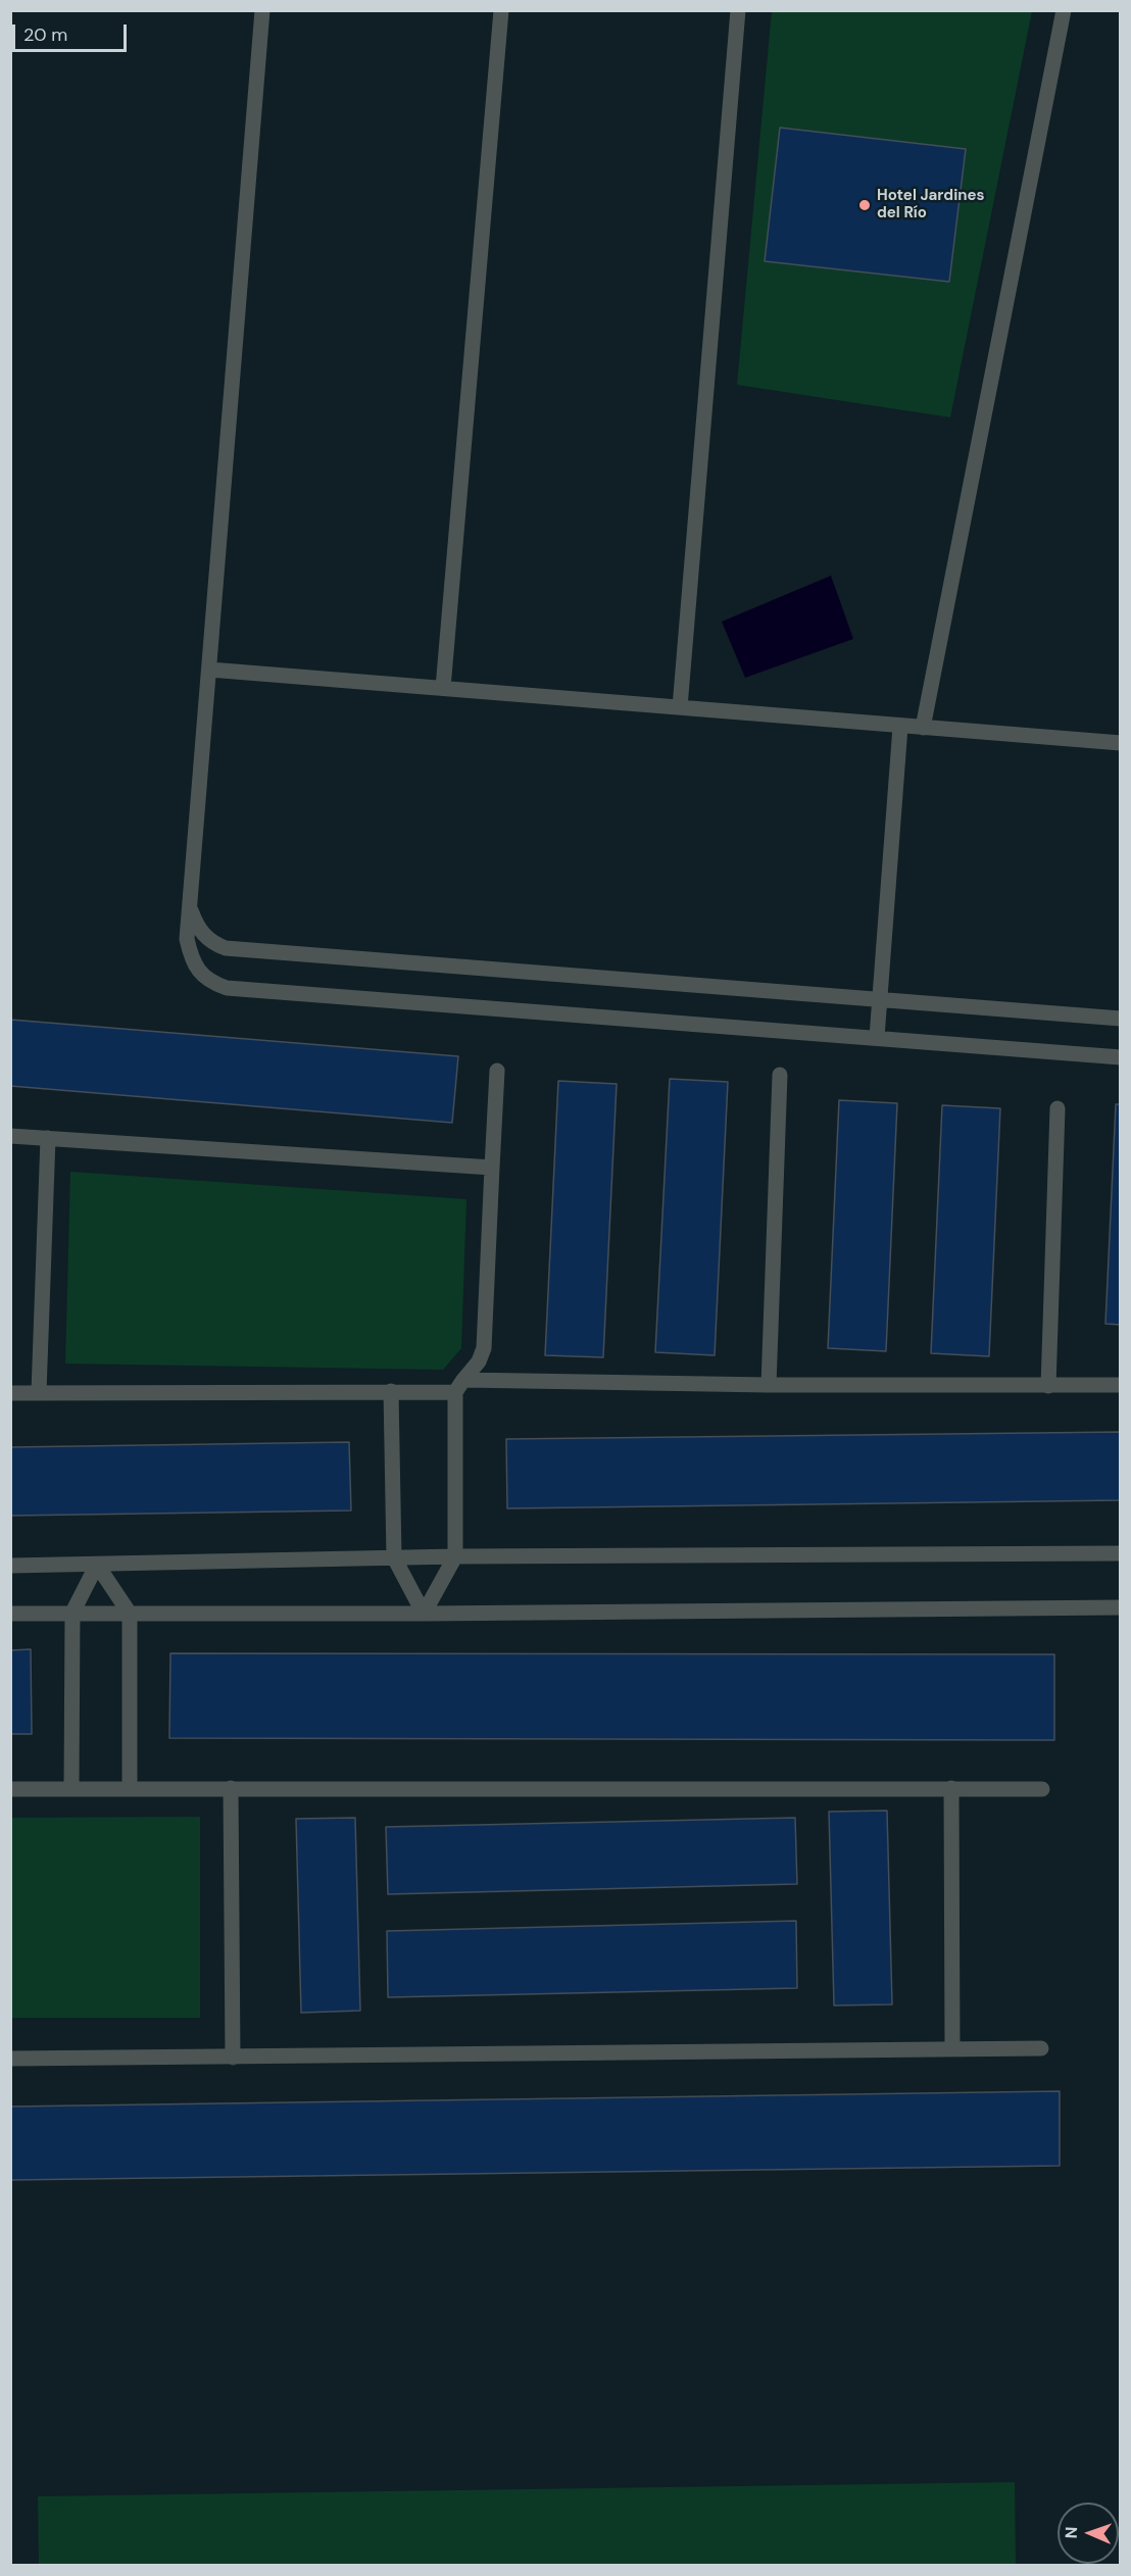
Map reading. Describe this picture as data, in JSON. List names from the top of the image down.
{
  "places": ["Hotel Jardines del Río"],
  "scale_bar": "20 m",
  "north": "left"
}
